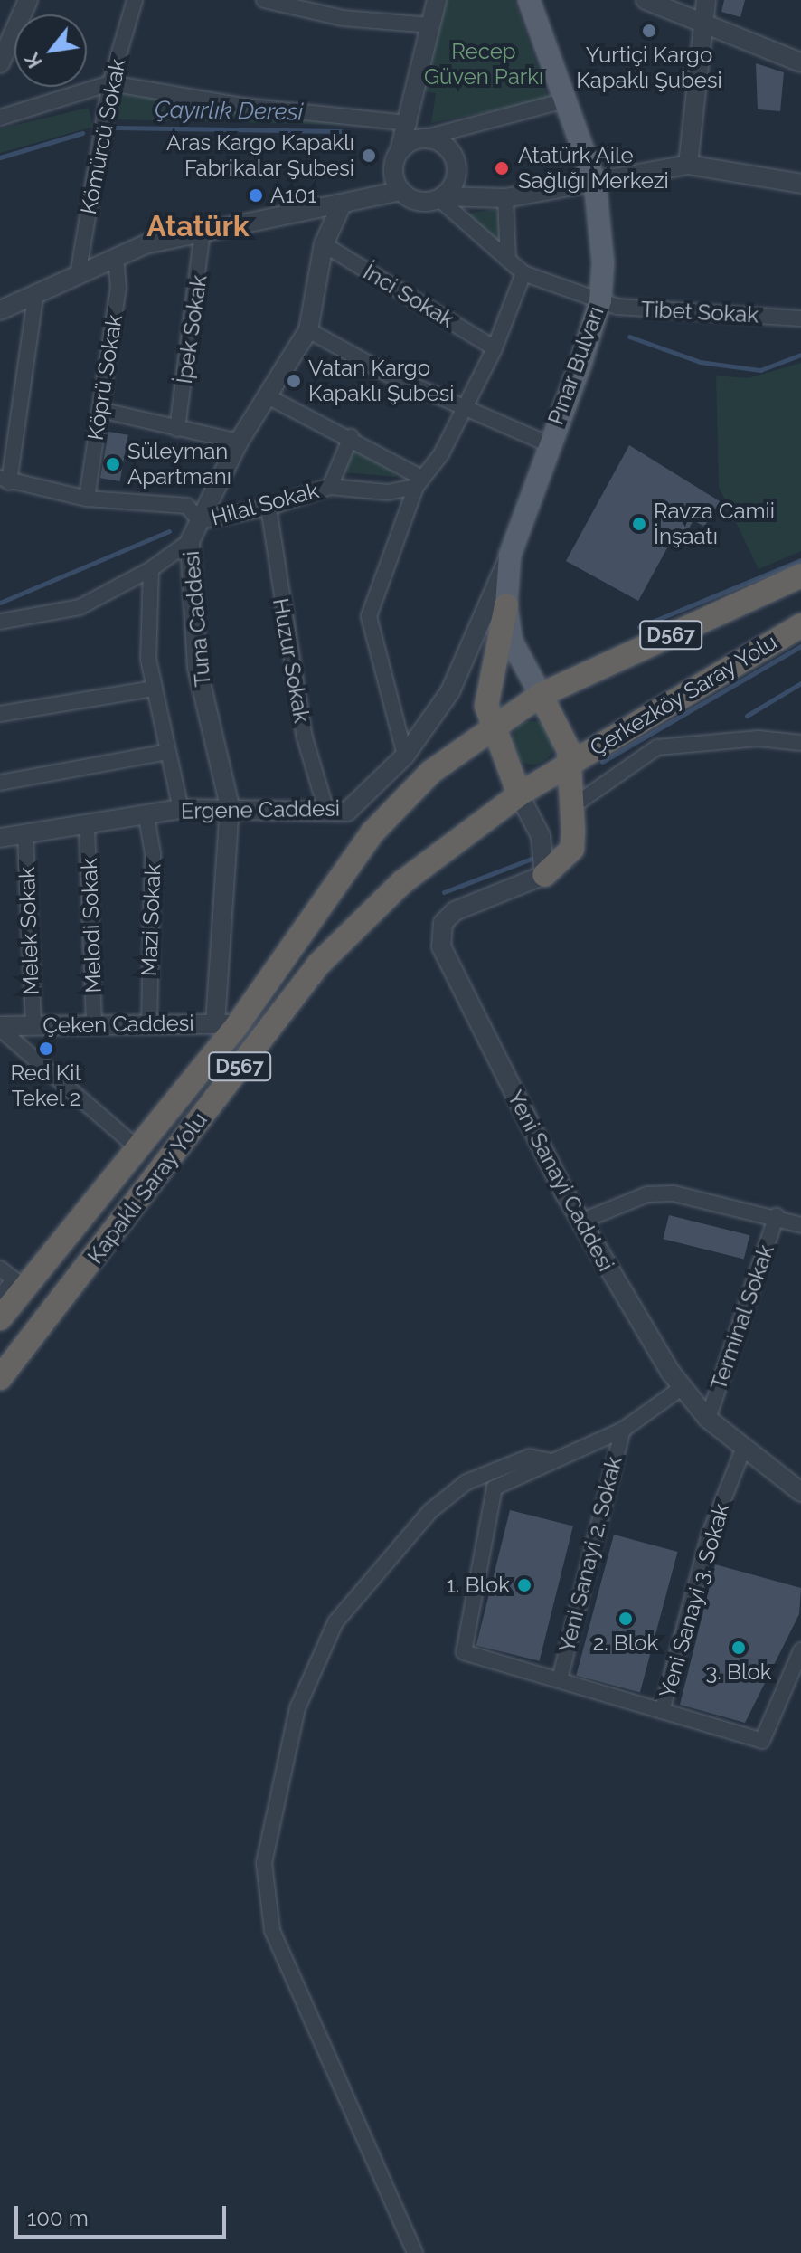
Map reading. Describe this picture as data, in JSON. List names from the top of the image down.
{
  "streets": {
    "highway": ["D567", "Çerkezköy Saray Yolu", "Kapaklı Saray Yolu"],
    "main road": ["Pınar Bulvarı"],
    "street": [
      "Kömürcü Sokak",
      "İnci Sokak",
      "Tibet Sokak",
      "İpek Sokak",
      "Köprü Sokak",
      "Hilal Sokak",
      "Tuna Caddesi",
      "Huzur Sokak",
      "Ergene Caddesi",
      "Mazi Sokak",
      "Melodi Sokak",
      "Melek Sokak",
      "Çeken Caddesi",
      "Yeni Sanayi Caddesi",
      "Terminal Sokak",
      "Yeni Sanayi 2. Sokak",
      "Yeni Sanayi 3. Sokak"
    ]
  },
  "crossings": [
    ["İnci Sokak", "Tuna Caddesi"],
    ["Tibet Sokak", "Pınar Bulvarı"],
    ["Pınar Bulvarı", "D567"],
    ["Pınar Bulvarı", "Ergene Caddesi"],
    ["Hilal Sokak", "Tuna Caddesi"],
    ["Hilal Sokak", "Huzur Sokak"],
    ["Tuna Caddesi", "Ergene Caddesi"],
    ["Tuna Caddesi", "Çeken Caddesi"],
    ["Tuna Caddesi", "Kapaklı Saray Yolu"],
    ["D567", "Çerkezköy Saray Yolu"],
    ["D567", "Kapaklı Saray Yolu"],
    ["Huzur Sokak", "Ergene Caddesi"],
    ["Ergene Caddesi", "Mazi Sokak"],
    ["Ergene Caddesi", "Melodi Sokak"],
    ["Ergene Caddesi", "Melek Sokak"],
    ["Mazi Sokak", "Çeken Caddesi"],
    ["Melodi Sokak", "Çeken Caddesi"],
    ["Melek Sokak", "Çeken Caddesi"],
    ["Çeken Caddesi", "Kapaklı Saray Yolu"],
    ["Yeni Sanayi Caddesi", "Terminal Sokak"],
    ["Yeni Sanayi Caddesi", "Yeni Sanayi 3. Sokak"]
  ],
  "districts": ["Atatürk"],
  "water": ["Çayırlık Deresi"],
  "parks": ["Recep Güven Parkı"],
  "places": [
    "Yurtiçi Kargo Kapaklı Şubesi",
    "Aras Kargo Kapaklı Fabrikalar Şubesi",
    "Atatürk Aile Sağlığı Merkezi",
    "A101",
    "Vatan Kargo Kapaklı Şubesi",
    "Süleyman Apartmanı",
    "Ravza Camii İnşaatı",
    "Red Kit Tekel 2",
    "1. Blok",
    "2. Blok",
    "3. Blok"
  ],
  "scale_bar": "100 m",
  "north": "bottom left"
}
